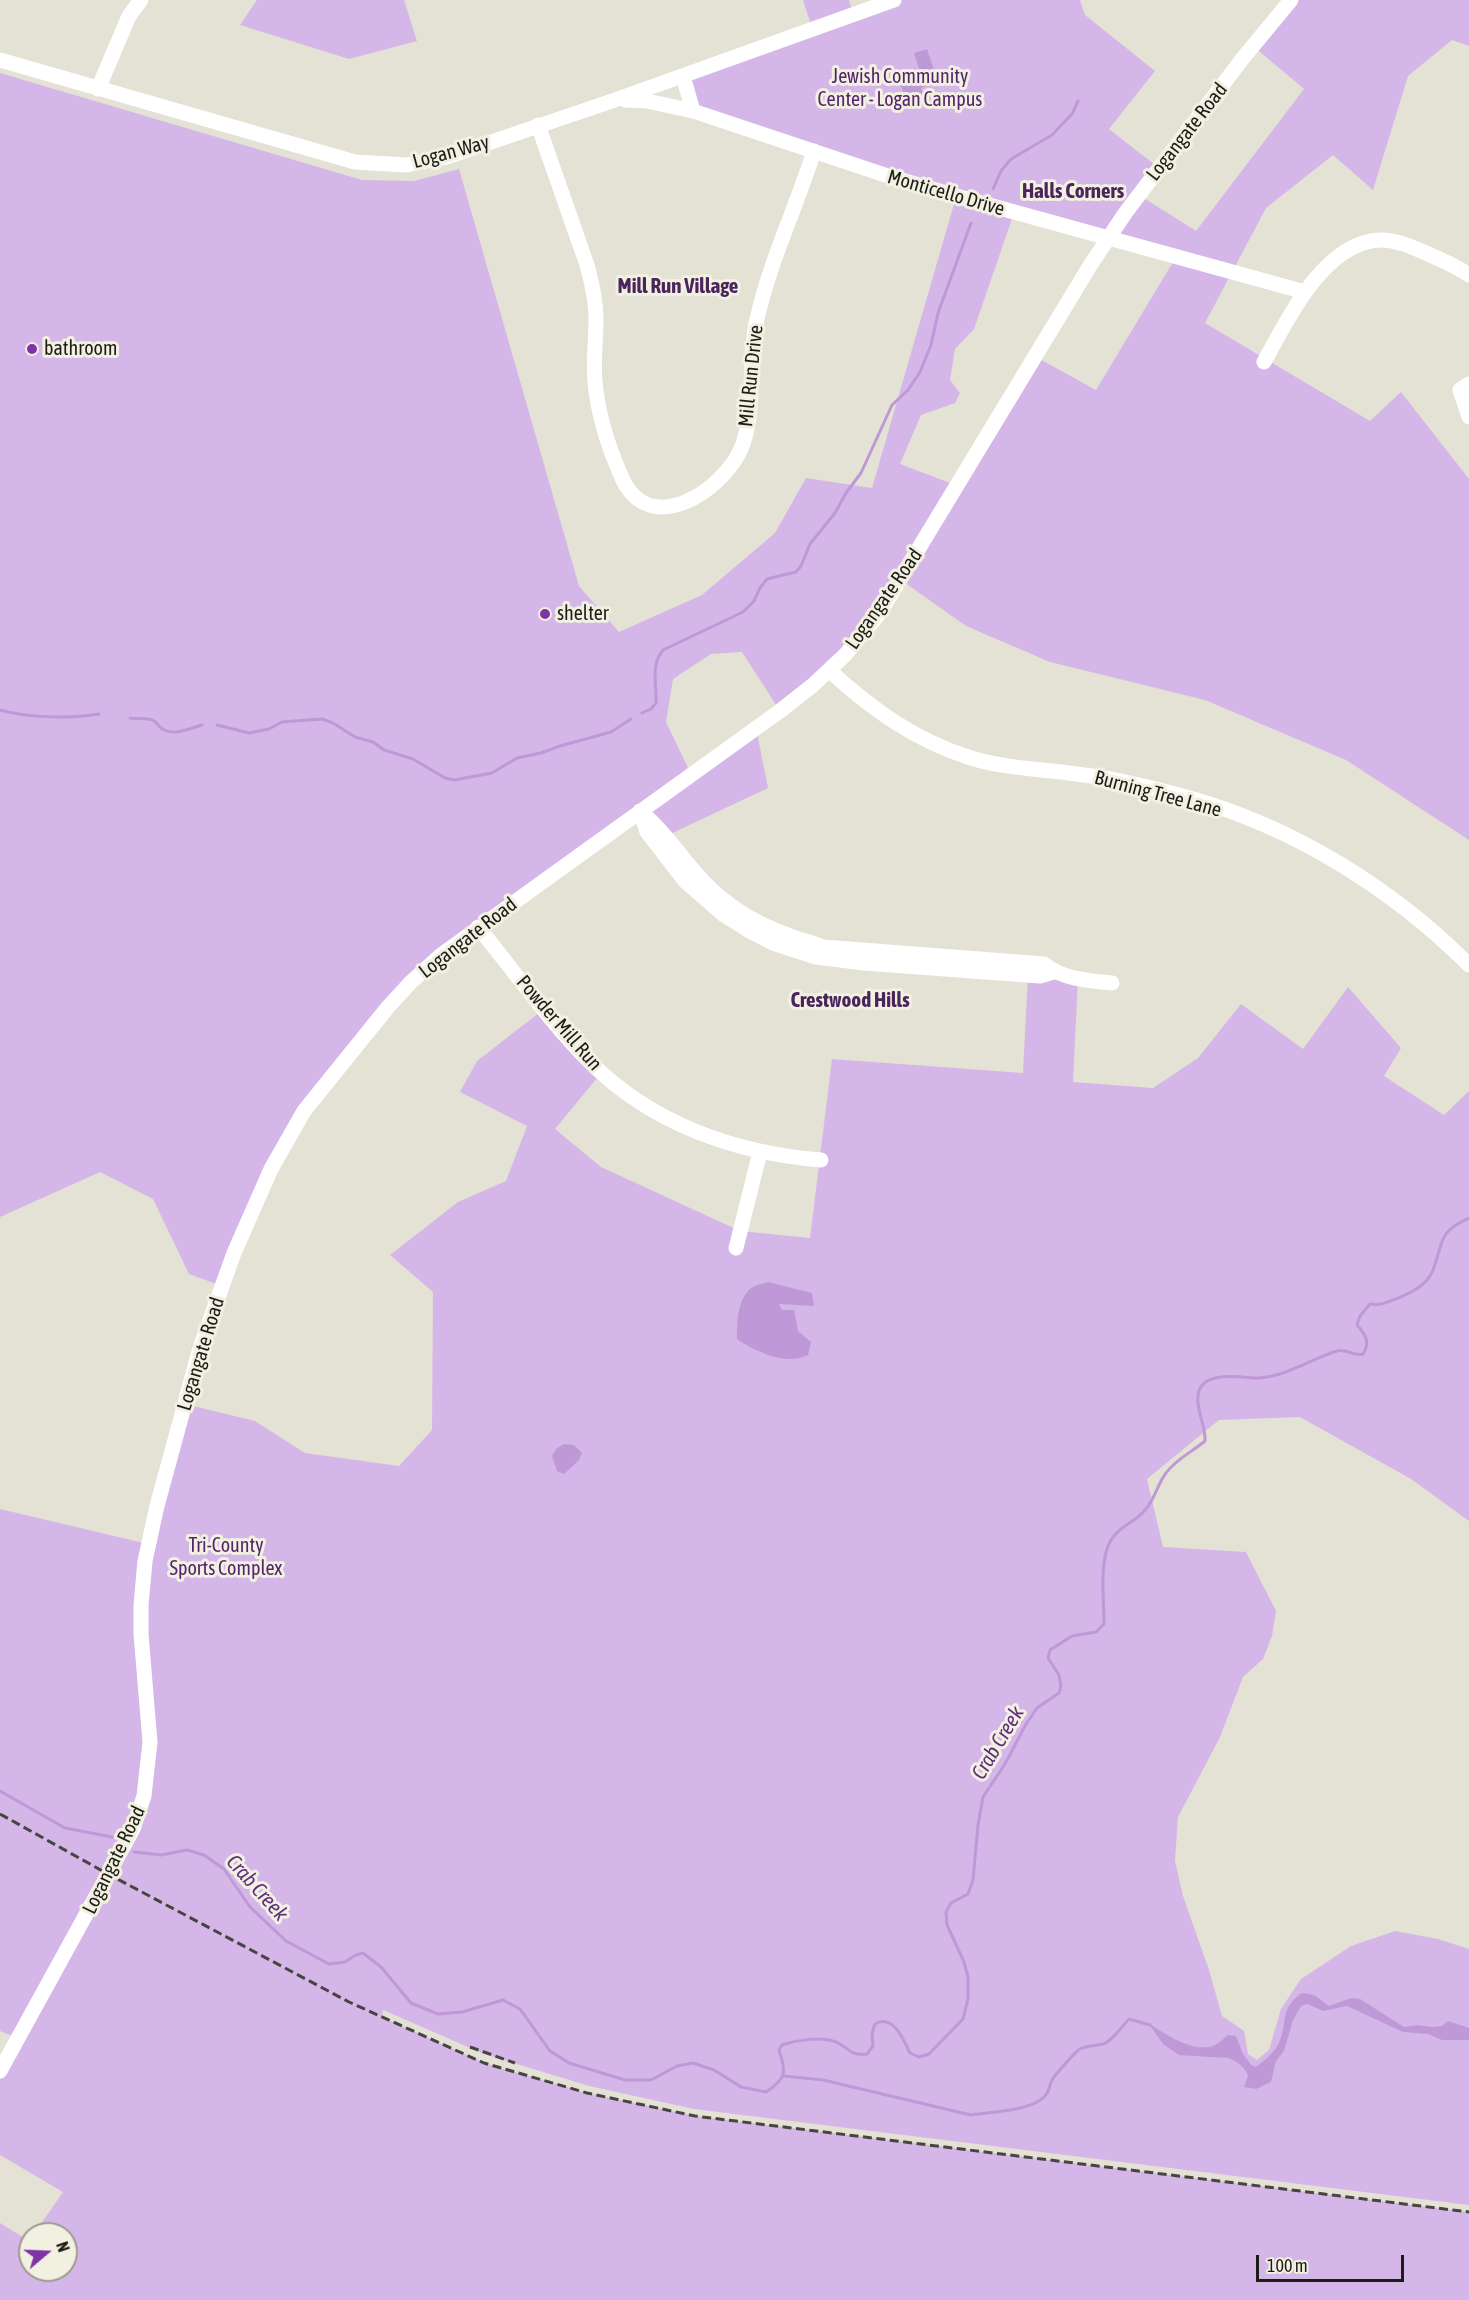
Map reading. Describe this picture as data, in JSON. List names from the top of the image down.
{
  "streets": {
    "street": [
      "Logangate Road",
      "Logan Way",
      "Monticello Drive",
      "Mill Run Drive",
      "Burning Tree Lane",
      "Powder Mill Run"
    ]
  },
  "crossings": [
    ["Logangate Road", "Monticello Drive"],
    ["Logangate Road", "Burning Tree Lane"],
    ["Logangate Road", "Powder Mill Run"],
    ["Logan Way", "Monticello Drive"],
    ["Logan Way", "Mill Run Drive"],
    ["Monticello Drive", "Mill Run Drive"]
  ],
  "districts": ["Halls Corners", "Mill Run Village", "Crestwood Hills"],
  "water": ["Crab Creek"],
  "parks": ["Jewish Community Center - Logan Campus", "Tri-County Sports Complex"],
  "places": ["bathroom", "shelter"],
  "scale_bar": "100 m",
  "north": "right"
}
